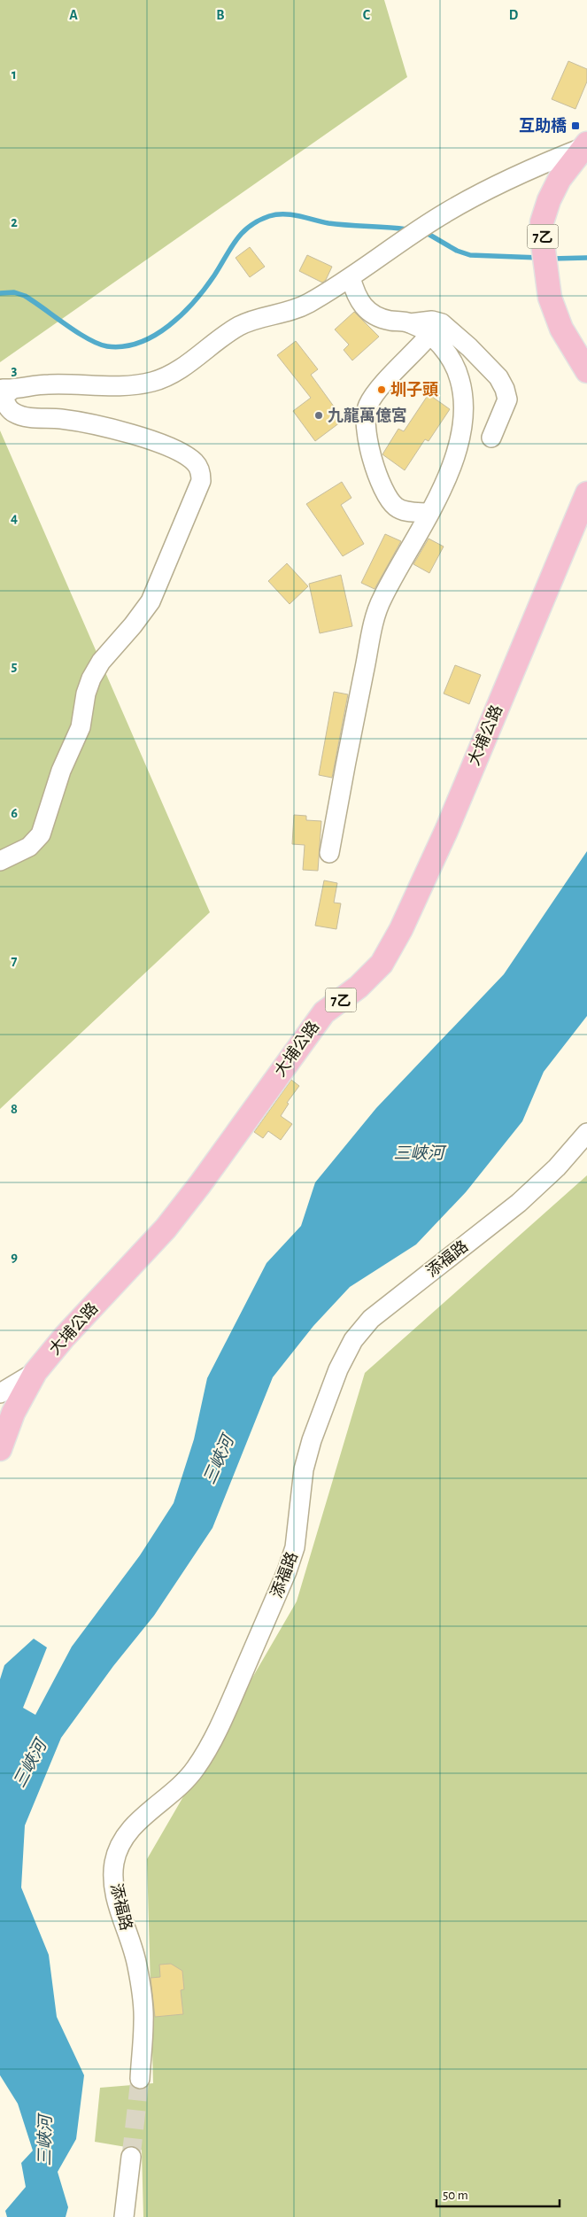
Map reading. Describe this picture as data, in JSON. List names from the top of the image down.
{
  "streets": {
    "main road": ["7乙", "大埔公路"],
    "street": ["添福路"]
  },
  "water": ["三峽河"],
  "places": {
    "transit": ["互助橋"],
    "other": ["圳子頭", "九龍萬億宮"]
  },
  "scale_bar": "50 m",
  "grid": {
    "columns": [
      "A",
      "B",
      "C",
      "D"
    ],
    "rows": [
      "1",
      "2",
      "3",
      "4",
      "5",
      "6",
      "7",
      "8",
      "9"
    ]
  }
}
